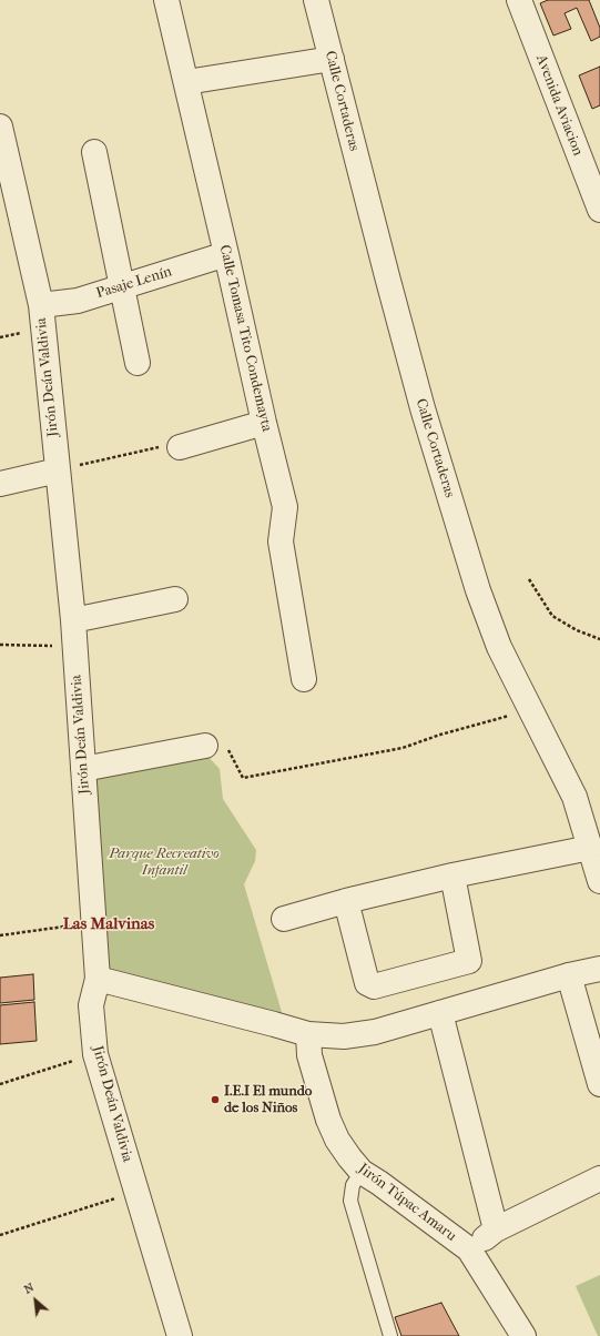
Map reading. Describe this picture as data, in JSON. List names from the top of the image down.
{
  "streets": {
    "street": [
      "Calle Cortaderas",
      "Avenida Aviacion",
      "Pasaje Lenín",
      "Calle Tomasa Tito Condemayta",
      "Jirón Deán Valdivia",
      "Jirón Túpac Amaru"
    ]
  },
  "crossings": [
    ["Pasaje Lenín", "Calle Tomasa Tito Condemayta"],
    ["Pasaje Lenín", "Jirón Deán Valdivia"]
  ],
  "districts": ["Las Malvinas"],
  "parks": ["Parque Recreativo Infantil"],
  "places": ["I.E.I El mundo de los Niños"],
  "north": "top left"
}
